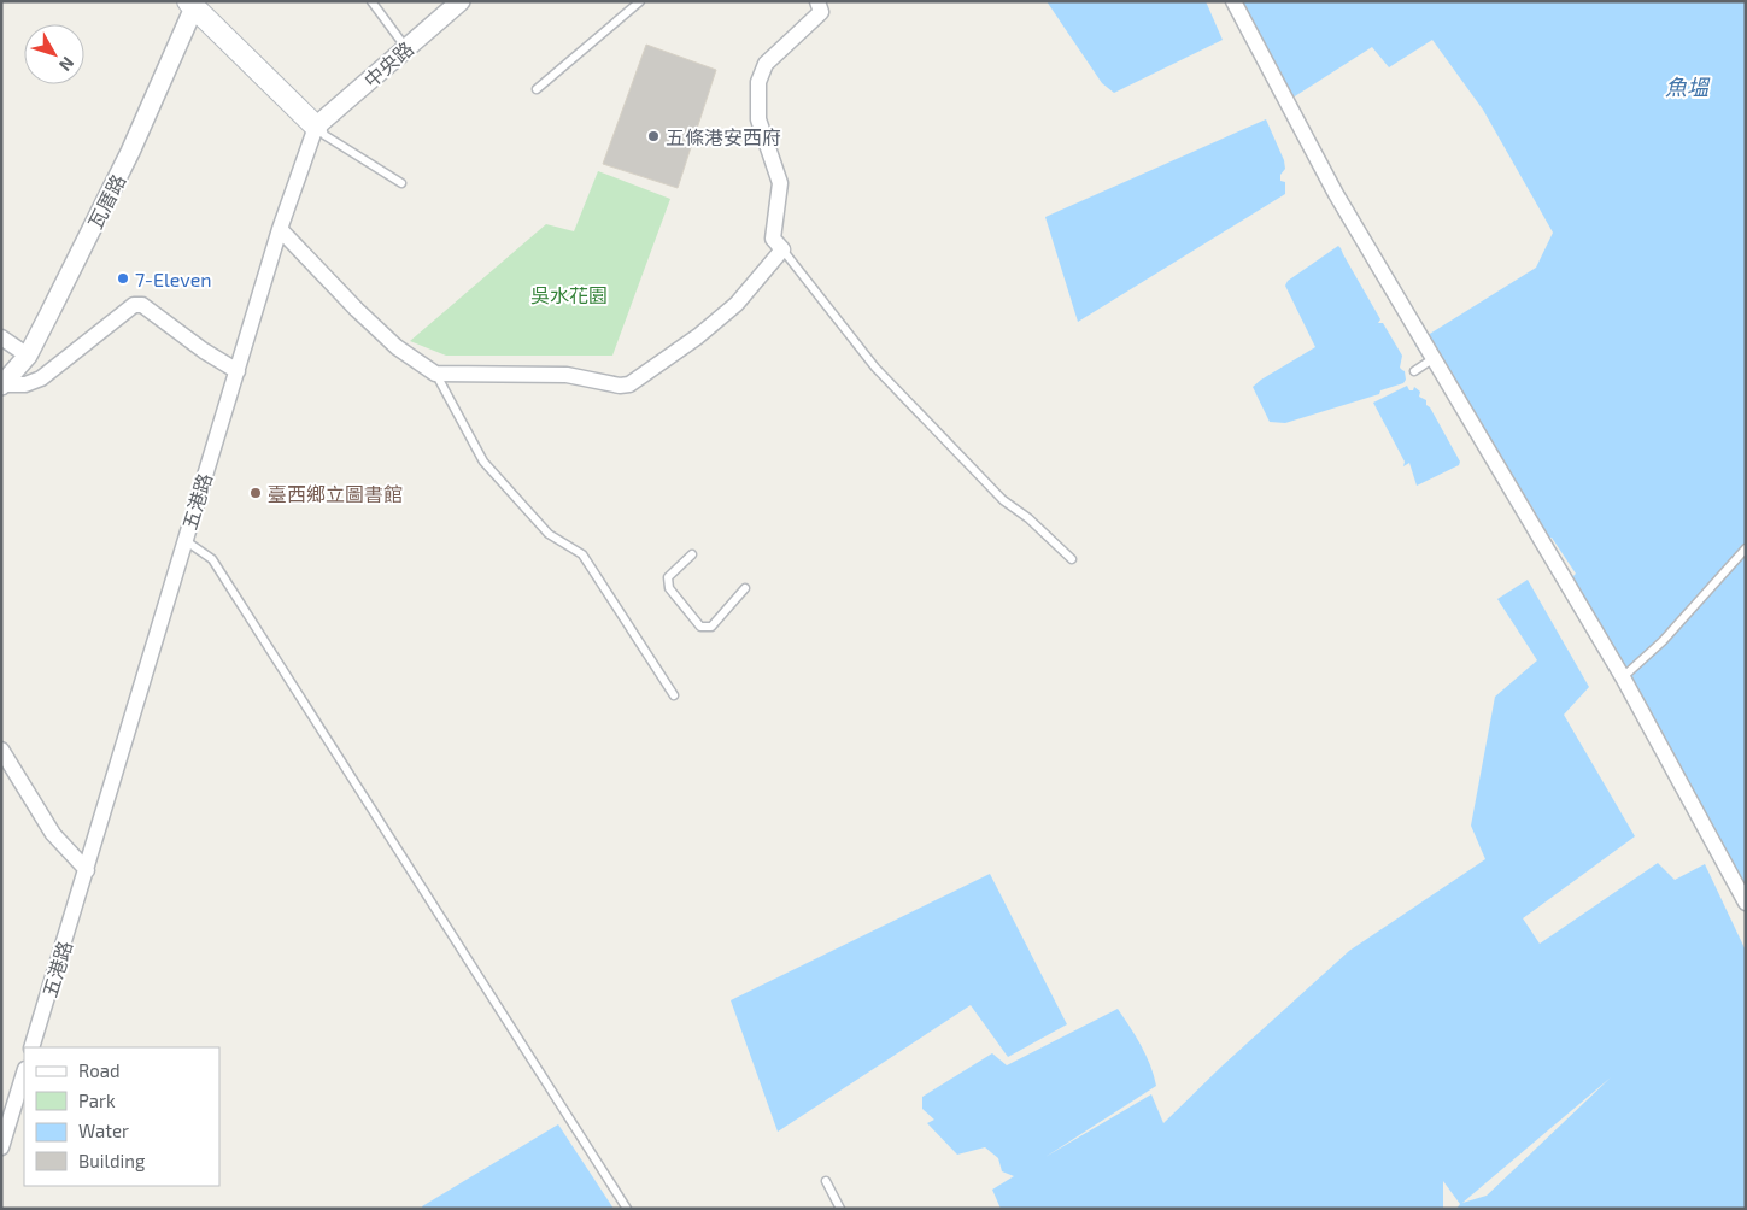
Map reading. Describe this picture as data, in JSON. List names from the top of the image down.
{
  "streets": {
    "street": ["中央路", "瓦厝路", "五港路"]
  },
  "crossings": [
    ["中央路", "五港路"]
  ],
  "water": ["魚塭"],
  "parks": ["吳水花園"],
  "places": ["五條港安西府", "7-Eleven", "臺西鄉立圖書館"],
  "legend": [
    "Road",
    "Park",
    "Water",
    "Building"
  ],
  "north": "bottom right"
}
